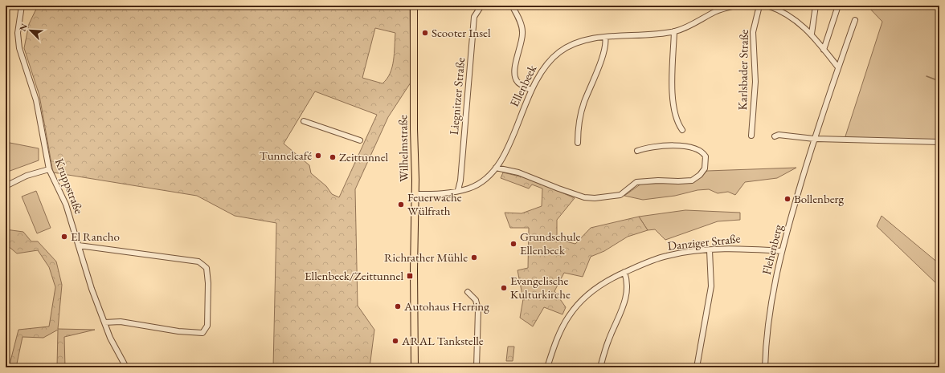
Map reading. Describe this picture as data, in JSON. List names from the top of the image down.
{
  "streets": {
    "main road": ["Wilhelmstraße"],
    "street": [
      "Karlsbader Straße",
      "Ellenbeek",
      "Liegnitzer Straße",
      "Kruppstraße",
      "Danziger Straße",
      "Flehenberg"
    ]
  },
  "crossings": [
    ["Ellenbeek", "Liegnitzer Straße"],
    ["Ellenbeek", "Wilhelmstraße"],
    ["Danziger Straße", "Flehenberg"]
  ],
  "places": {
    "other": [
      "Scooter Insel",
      "Tunnelcafé",
      "Zeittunnel",
      "Bollenberg",
      "Feuerwache Wülfrath",
      "El Rancho",
      "Grundschule Ellenbeck",
      "Richrather Mühle",
      "Evangelische Kulturkirche",
      "Autohaus Herring",
      "ARAL Tankstelle"
    ],
    "transit": ["Ellenbeek/Zeittunnel"]
  },
  "north": "top left"
}
